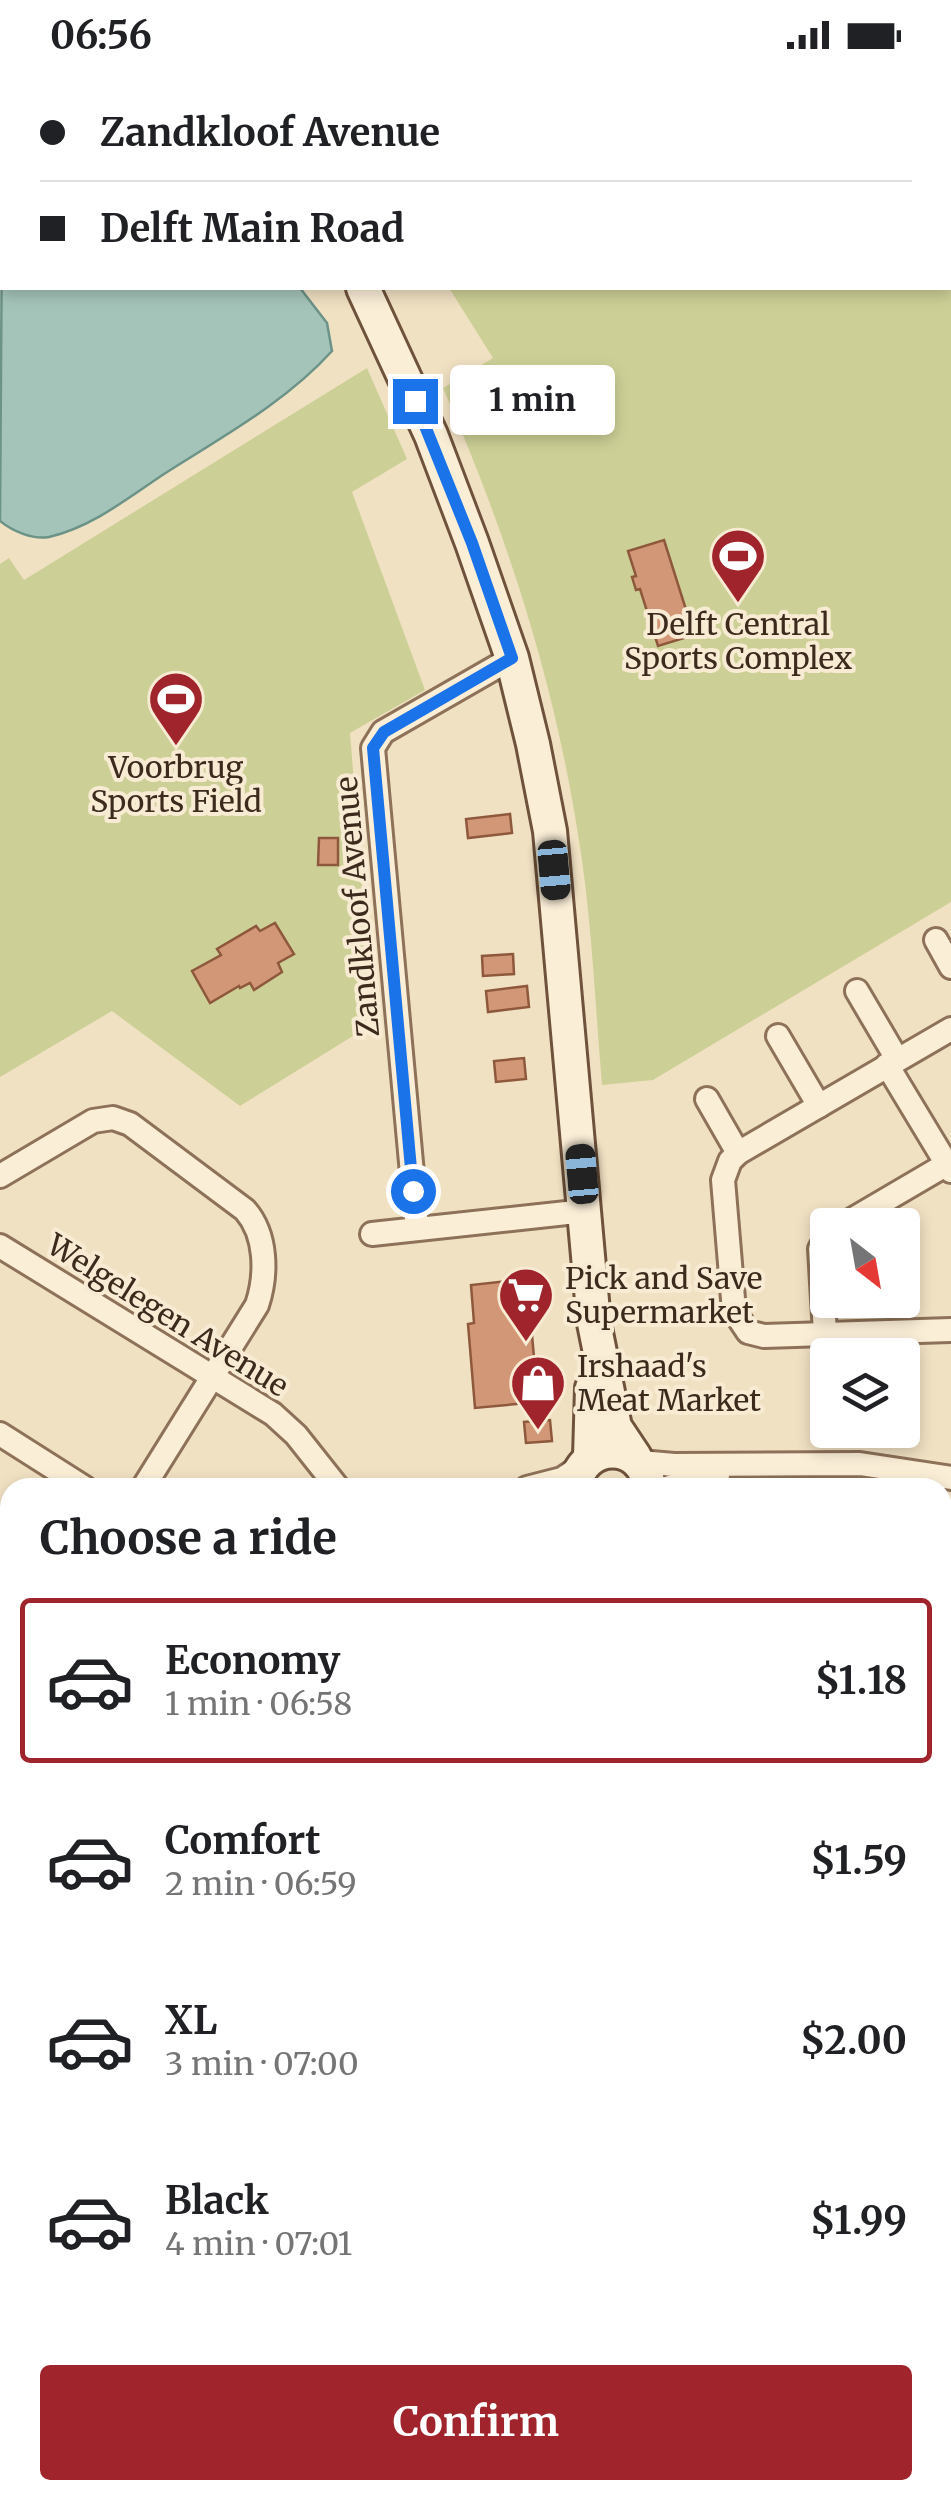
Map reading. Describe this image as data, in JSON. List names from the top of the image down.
{
  "streets": {
    "street": ["Zandkloof Avenue", "Welgelegen Avenue"]
  },
  "places": {
    "sports": ["Delft Central Sports Complex", "Voorbrug Sports Field"],
    "supermarket": ["Pick and Save Supermarket"],
    "shop": ["Irshaad's Meat Market"]
  },
  "north": "bottom right",
  "page": {
    "status": "06:56",
    "banner": ["Zandkloof Avenue", "Delft Main Road"],
    "bubble": "1 min",
    "heading": "Choose a ride",
    "list": [
      {
        "name": "Economy",
        "note": "1 min · 06:58",
        "value": "$1.18"
      },
      {
        "name": "Comfort",
        "note": "2 min · 06:59",
        "value": "$1.59"
      },
      {
        "name": "XL",
        "note": "3 min · 07:00",
        "value": "$2.00"
      },
      {
        "name": "Black",
        "note": "4 min · 07:01",
        "value": "$1.99"
      }
    ],
    "buttons": "Confirm"
  }
}
